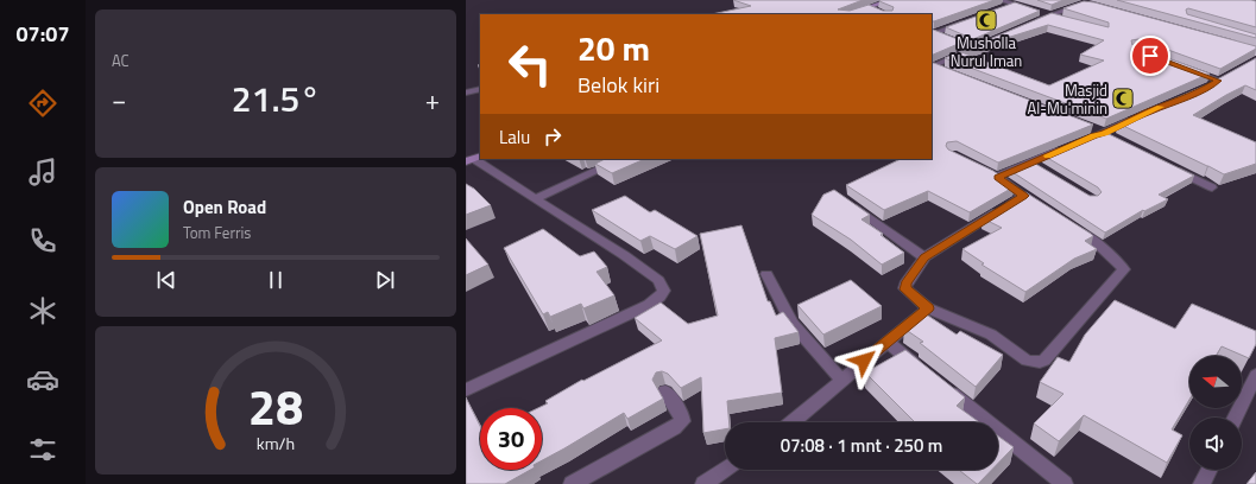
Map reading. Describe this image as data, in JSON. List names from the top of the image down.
{
  "places": {
    "mosque": ["Musholla Nurul Iman", "Masjid Al-Mu'minin"]
  },
  "north": "left",
  "page": {
    "tabs": "07:07",
    "tile": "AC",
    "turn": ["20 m", "Belok kiri"],
    "heat": ["−", "21.5°", "+"],
    "then": "Lalu",
    "song": ["Open Road", "Tom Ferris"],
    "limit": "30",
    "trip": "07:08 · 1 mnt · 250 m",
    "gauge": ["28", "km/h"]
  }
}
